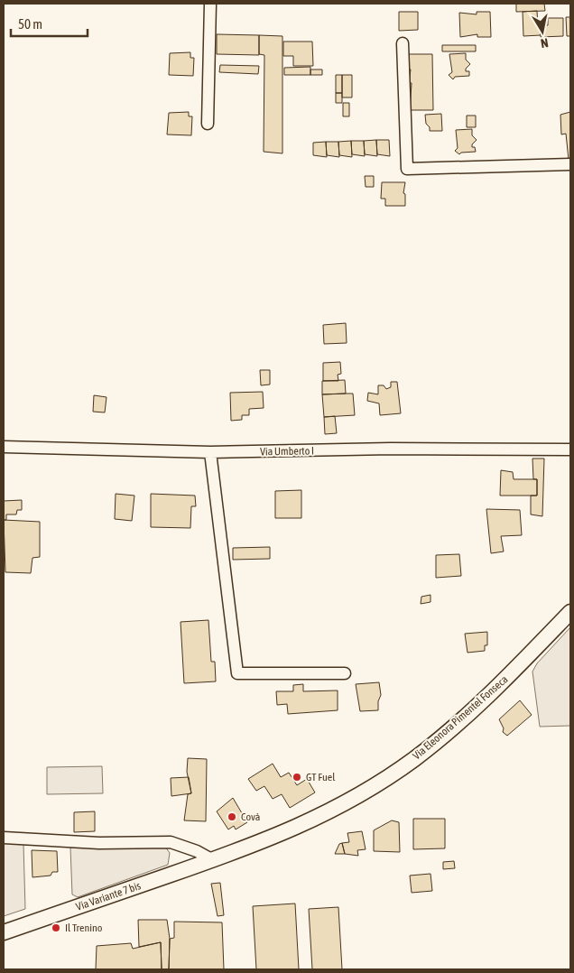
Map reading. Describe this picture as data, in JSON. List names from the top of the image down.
{
  "streets": {
    "main road": ["Via Eleonora Pimentel Fonseca", "Via Variante 7 bis"],
    "street": ["Via Umberto I"]
  },
  "crossings": [
    ["Via Eleonora Pimentel Fonseca", "Via Variante 7 bis"]
  ],
  "places": ["GT Fuel", "Covà", "Il Trenino"],
  "scale_bar": "50 m",
  "north": "bottom"
}
